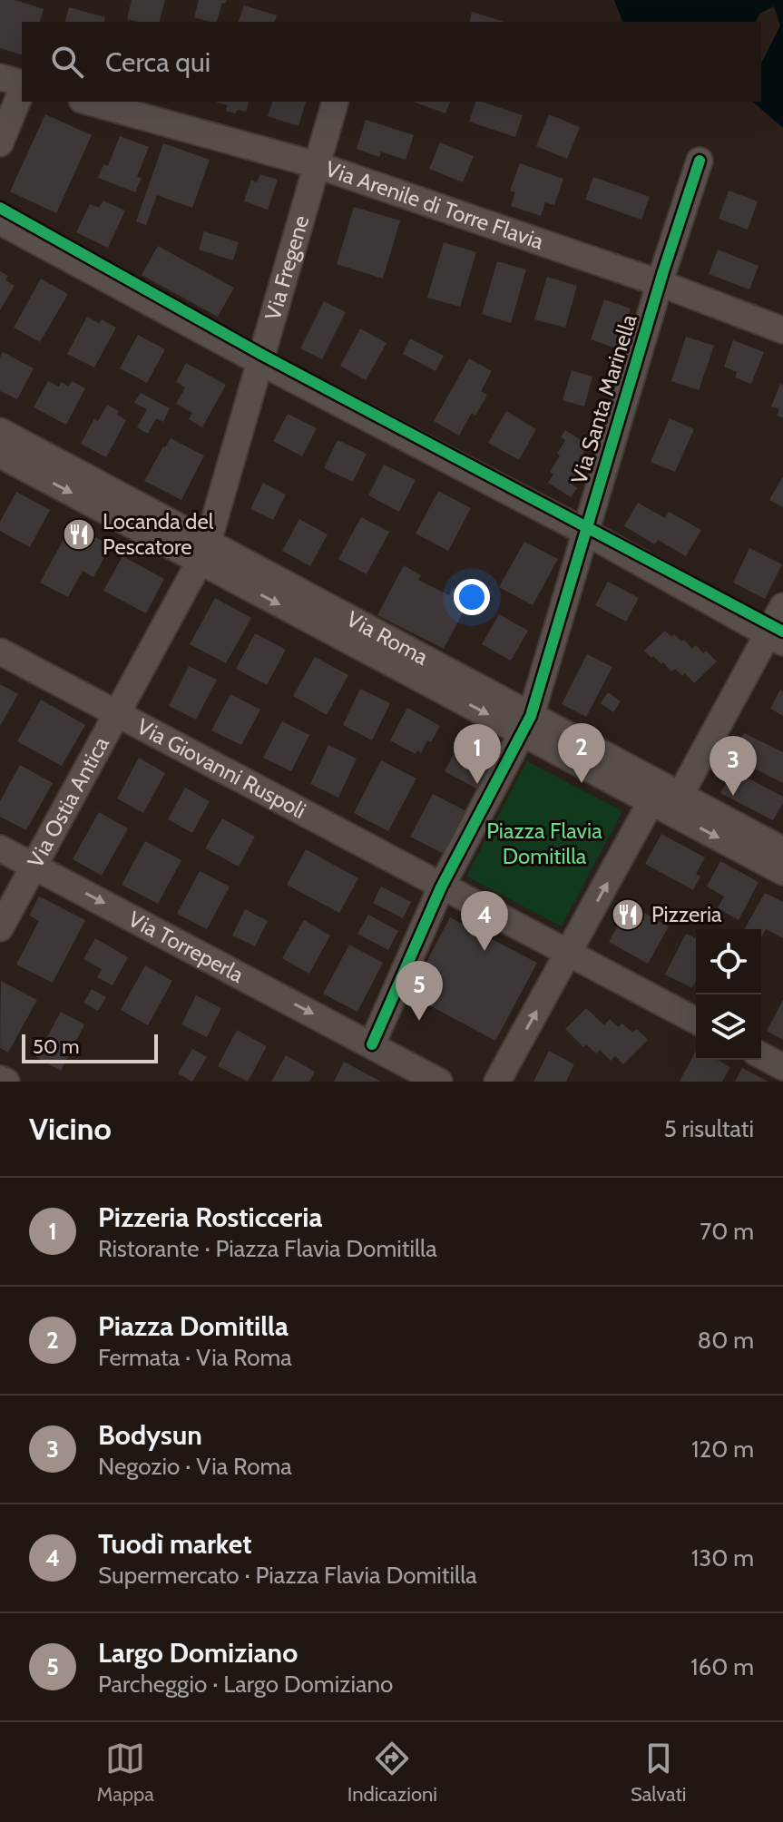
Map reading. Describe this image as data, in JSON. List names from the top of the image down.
{
  "streets": {
    "street": [
      "Via Arenile di Torre Flavia",
      "Via Fregene",
      "Via Santa Marinella",
      "Via Roma",
      "Via Giovanni Ruspoli",
      "Via Ostia Antica",
      "Via Torreperla"
    ]
  },
  "crossings": [
    ["Via Arenile di Torre Flavia", "Via Fregene"],
    ["Via Arenile di Torre Flavia", "Via Santa Marinella"],
    ["Via Fregene", "Via Roma"],
    ["Via Fregene", "Via Ostia Antica"],
    ["Via Santa Marinella", "Via Roma"],
    ["Via Roma", "Via Ostia Antica"],
    ["Via Giovanni Ruspoli", "Via Ostia Antica"],
    ["Via Ostia Antica", "Via Torreperla"]
  ],
  "one_way": ["Via Torreperla"],
  "parks": ["Piazza Flavia Domitilla"],
  "places": {
    "restaurant": ["Locanda del Pescatore", "Pizzeria"]
  },
  "scale_bar": "50 m",
  "page": {
    "search": "Cerca qui",
    "pins": [
      "2",
      "1",
      "3",
      "4",
      "5"
    ],
    "scale": "50 m",
    "heading": ["Vicino", "5 risultati"],
    "list": [
      {
        "mark": "1",
        "name": "Pizzeria Rosticceria",
        "note": "Ristorante · Piazza Flavia Domitilla",
        "value": "70 m"
      },
      {
        "mark": "2",
        "name": "Piazza Domitilla",
        "note": "Fermata · Via Roma",
        "value": "80 m"
      },
      {
        "mark": "3",
        "name": "Bodysun",
        "note": "Negozio · Via Roma",
        "value": "120 m"
      },
      {
        "mark": "4",
        "name": "Tuodì market",
        "note": "Supermercato · Piazza Flavia Domitilla",
        "value": "130 m"
      },
      {
        "mark": "5",
        "name": "Largo Domiziano",
        "note": "Parcheggio · Largo Domiziano",
        "value": "160 m"
      }
    ],
    "nav": ["Mappa", "Indicazioni", "Salvati"]
  }
}
